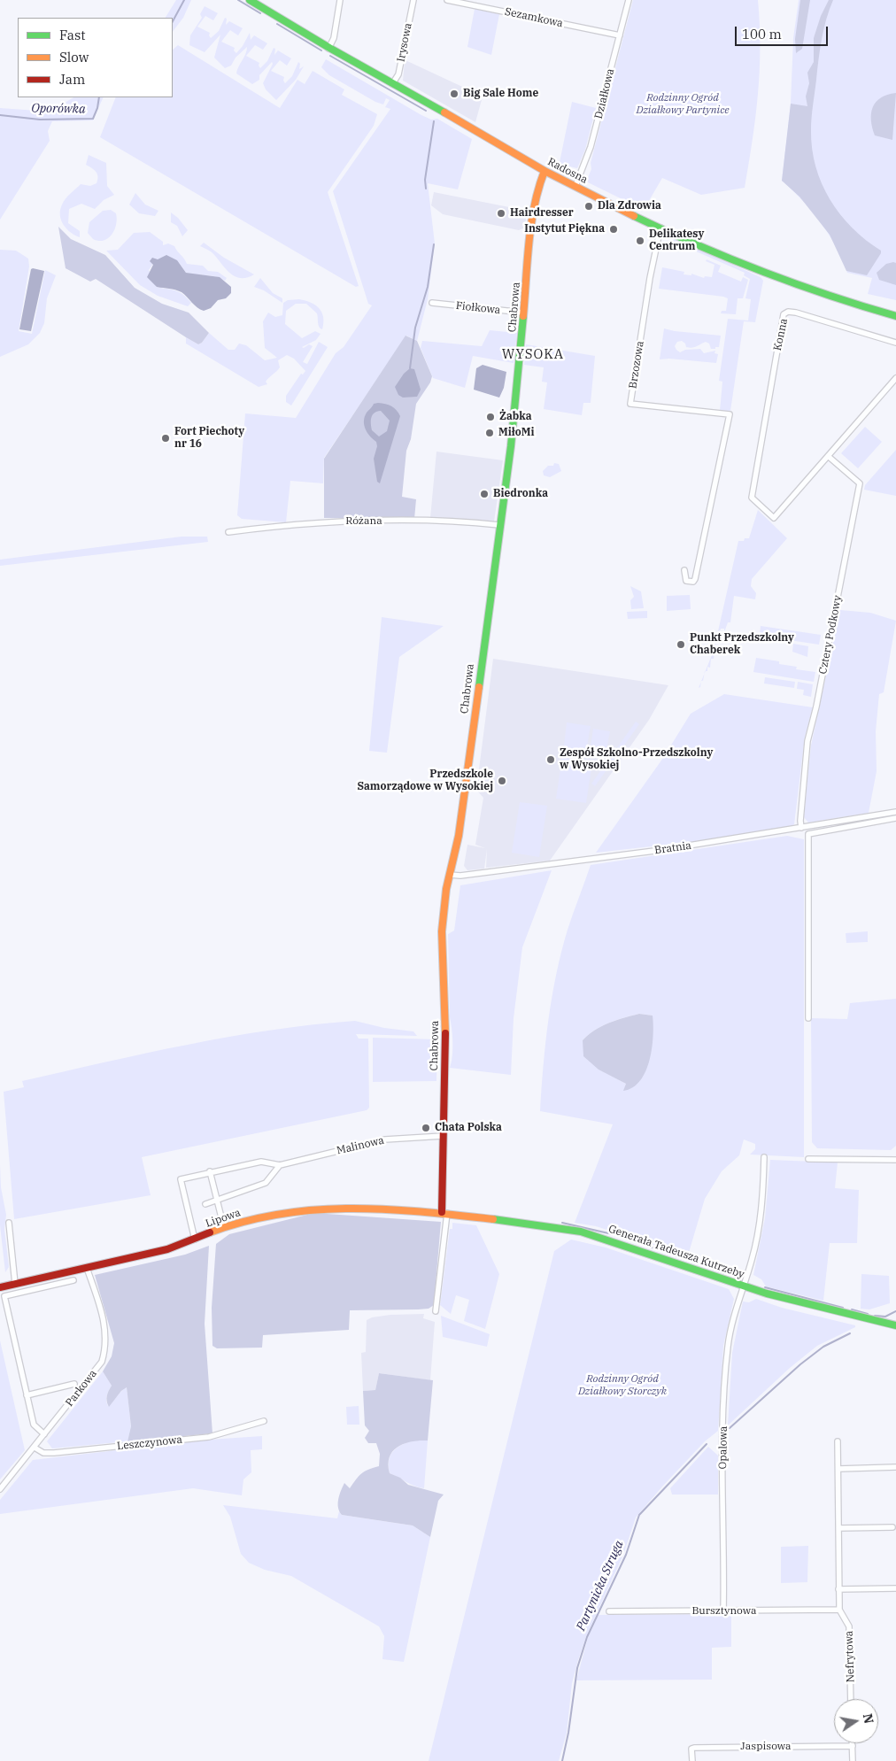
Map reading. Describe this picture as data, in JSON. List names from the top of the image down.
{
  "streets": {
    "street": [
      "Sezamkowa",
      "Irysowa",
      "Działkowa",
      "Radosna",
      "Chabrowa",
      "Fiołkowa",
      "Konna",
      "Brzozowa",
      "Różana",
      "Cztery Podkowy",
      "Bratnia",
      "Malinowa",
      "Lipowa",
      "Generała Tadeusza Kutrzeby",
      "Parkowa",
      "Leszczynowa",
      "Opalowa",
      "Bursztynowa",
      "Nefrytowa",
      "Jaspisowa"
    ]
  },
  "crossings": [
    ["Sezamkowa", "Działkowa"],
    ["Irysowa", "Radosna"],
    ["Działkowa", "Radosna"],
    ["Radosna", "Chabrowa"],
    ["Radosna", "Brzozowa"],
    ["Chabrowa", "Fiołkowa"],
    ["Chabrowa", "Różana"],
    ["Chabrowa", "Bratnia"],
    ["Chabrowa", "Malinowa"],
    ["Chabrowa", "Lipowa"],
    ["Chabrowa", "Generała Tadeusza Kutrzeby"],
    ["Konna", "Cztery Podkowy"],
    ["Cztery Podkowy", "Bratnia"],
    ["Malinowa", "Lipowa"],
    ["Lipowa", "Generała Tadeusza Kutrzeby"],
    ["Lipowa", "Parkowa"],
    ["Generała Tadeusza Kutrzeby", "Opalowa"],
    ["Parkowa", "Leszczynowa"],
    ["Opalowa", "Bursztynowa"],
    ["Bursztynowa", "Nefrytowa"]
  ],
  "districts": ["WYSOKA"],
  "water": ["Oporówka", "Partynicka Struga"],
  "parks": ["Rodzinny Ogród Działkowy Partynice", "Rodzinny Ogród Działkowy Storczyk"],
  "places": [
    "Big Sale Home",
    "Dla Zdrowia",
    "Hairdresser",
    "Instytut Piękna",
    "Delikatesy Centrum",
    "Żabka",
    "MiłoMi",
    "Fort Piechoty nr 16",
    "Biedronka",
    "Punkt Przedszkolny Chaberek",
    "Zespół Szkolno-Przedszkolny w Wysokiej",
    "Przedszkole Samorządowe w Wysokiej",
    "Chata Polska"
  ],
  "legend": ["Fast", "Slow", "Jam"],
  "scale_bar": "100 m",
  "north": "right"
}
